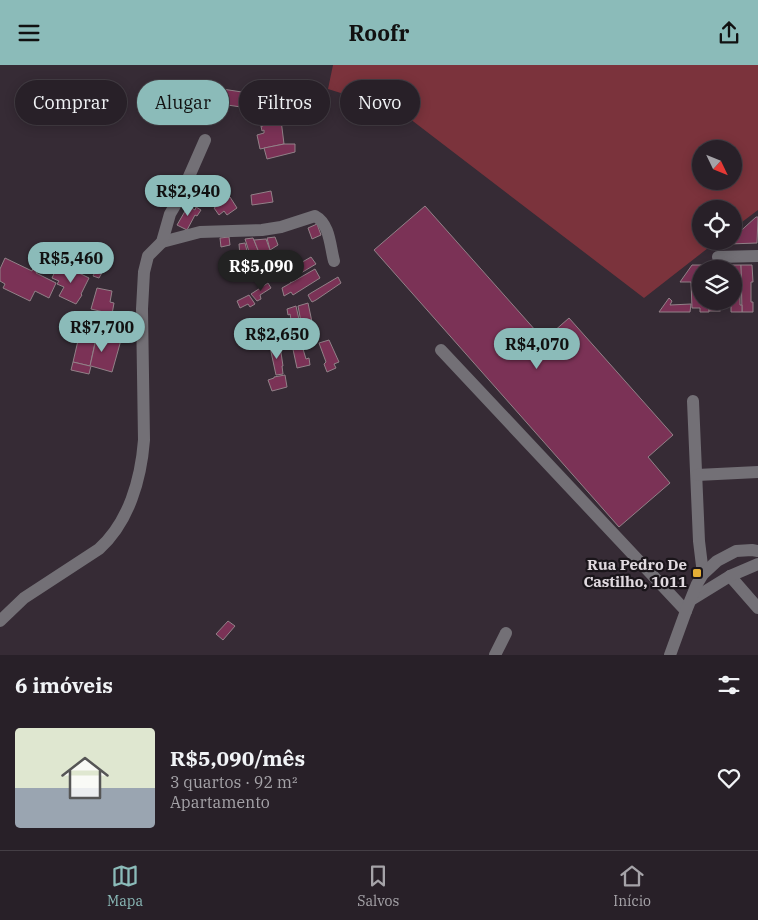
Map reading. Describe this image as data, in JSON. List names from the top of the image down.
{
  "places": {
    "transit": ["Rua Pedro De Castilho, 1011"]
  },
  "north": "bottom right",
  "page": {
    "header": "Roofr",
    "chip": [
      "Comprar",
      "Alugar",
      "Filtros",
      "Novo"
    ],
    "price": [
      "R$2,940",
      "R$5,460",
      "R$5,090",
      "R$7,700",
      "R$2,650",
      "R$4,070"
    ],
    "heading": "6 imóveis",
    "list": [
      {
        "name": "R$5,090/mês",
        "note": "3 quartos · 92 m² · Apartamento"
      }
    ],
    "tabs": ["Mapa", "Salvos", "Início"]
  }
}
